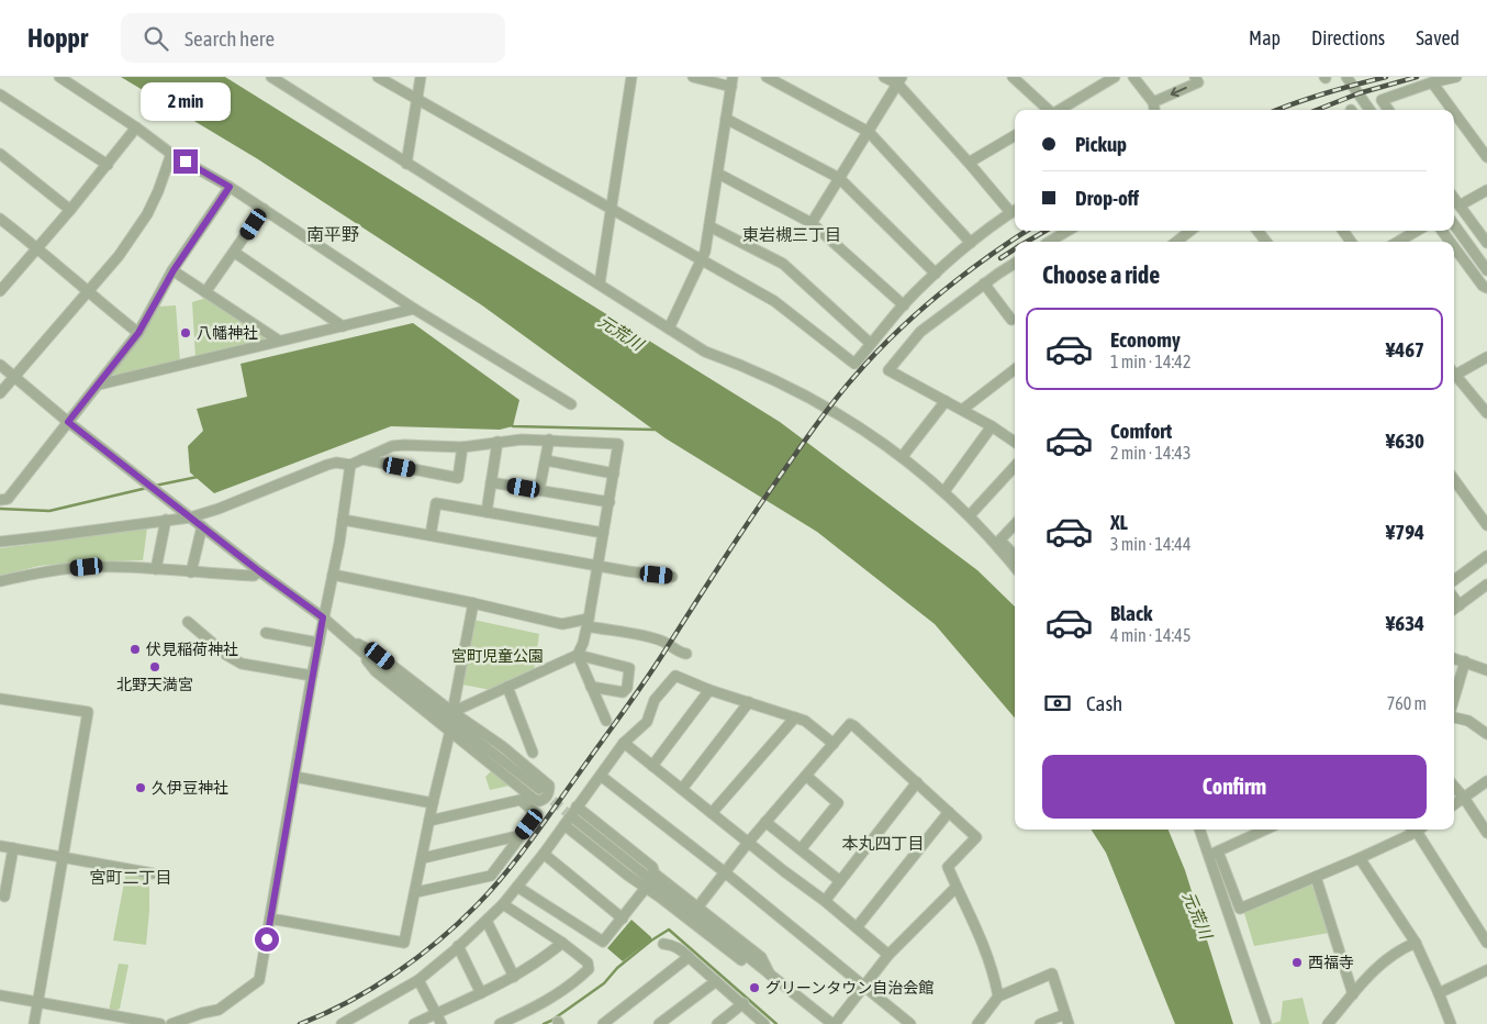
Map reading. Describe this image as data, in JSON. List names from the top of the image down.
{
  "districts": [
    "南平野",
    "東岩槻三丁目",
    "本丸四丁目",
    "宮町二丁目"
  ],
  "water": ["元荒川"],
  "parks": ["宮町児童公園"],
  "places": [
    "八幡神社",
    "伏見稲荷神社",
    "北野天満宮",
    "久伊豆神社",
    "西福寺",
    "グリーンタウン自治会館"
  ],
  "page": {
    "header": "Hoppr",
    "search": "Search here",
    "nav": ["Map", "Directions", "Saved"],
    "bubble": "2 min",
    "banner": ["Pickup", "Drop-off"],
    "heading": "Choose a ride",
    "list": [
      {
        "name": "Economy",
        "note": "1 min · 14:42",
        "value": "¥467"
      },
      {
        "name": "Comfort",
        "note": "2 min · 14:43",
        "value": "¥630"
      },
      {
        "name": "XL",
        "note": "3 min · 14:44",
        "value": "¥794"
      },
      {
        "name": "Black",
        "note": "4 min · 14:45",
        "value": "¥634"
      }
    ],
    "pay": ["Cash", "760 m"],
    "buttons": "Confirm"
  }
}
